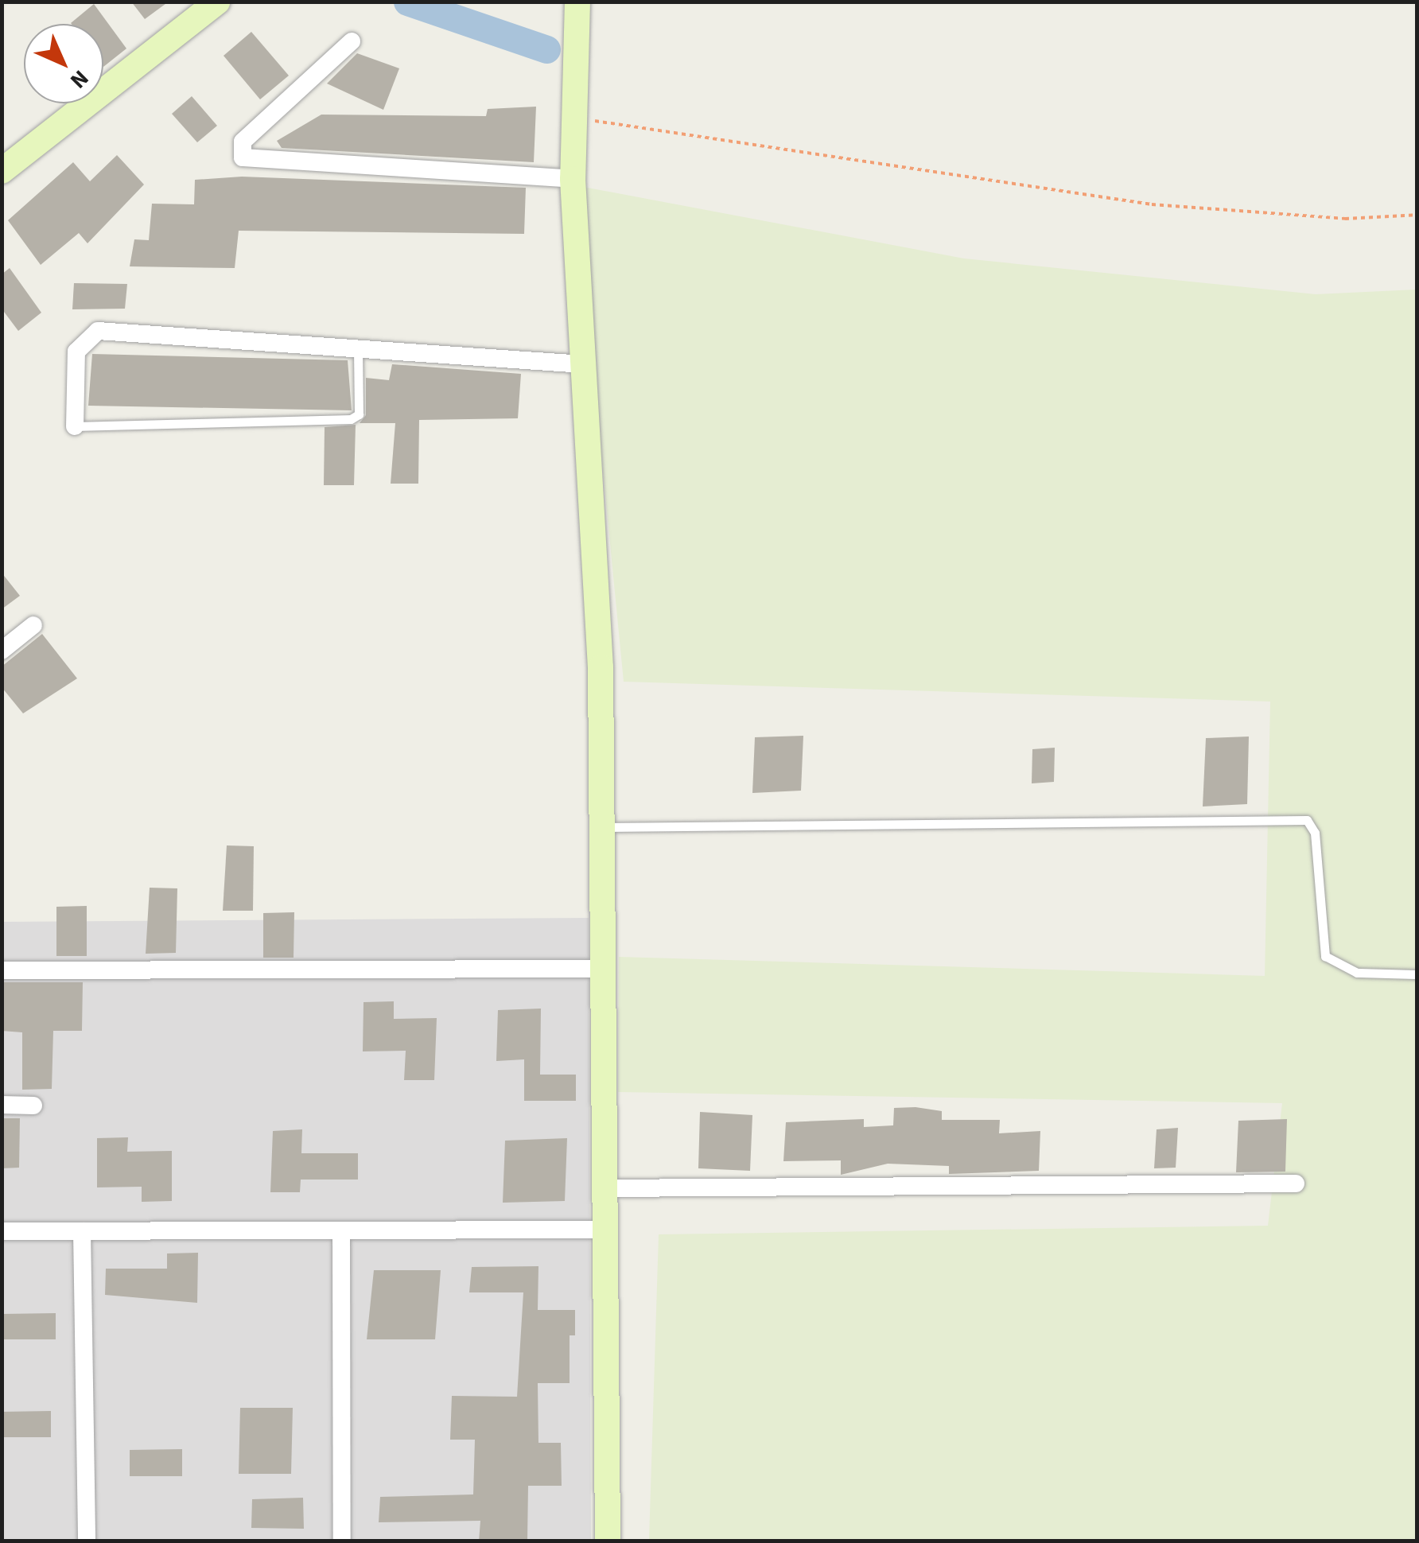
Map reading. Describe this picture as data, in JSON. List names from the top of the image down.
{
  "north": "bottom right"
}
